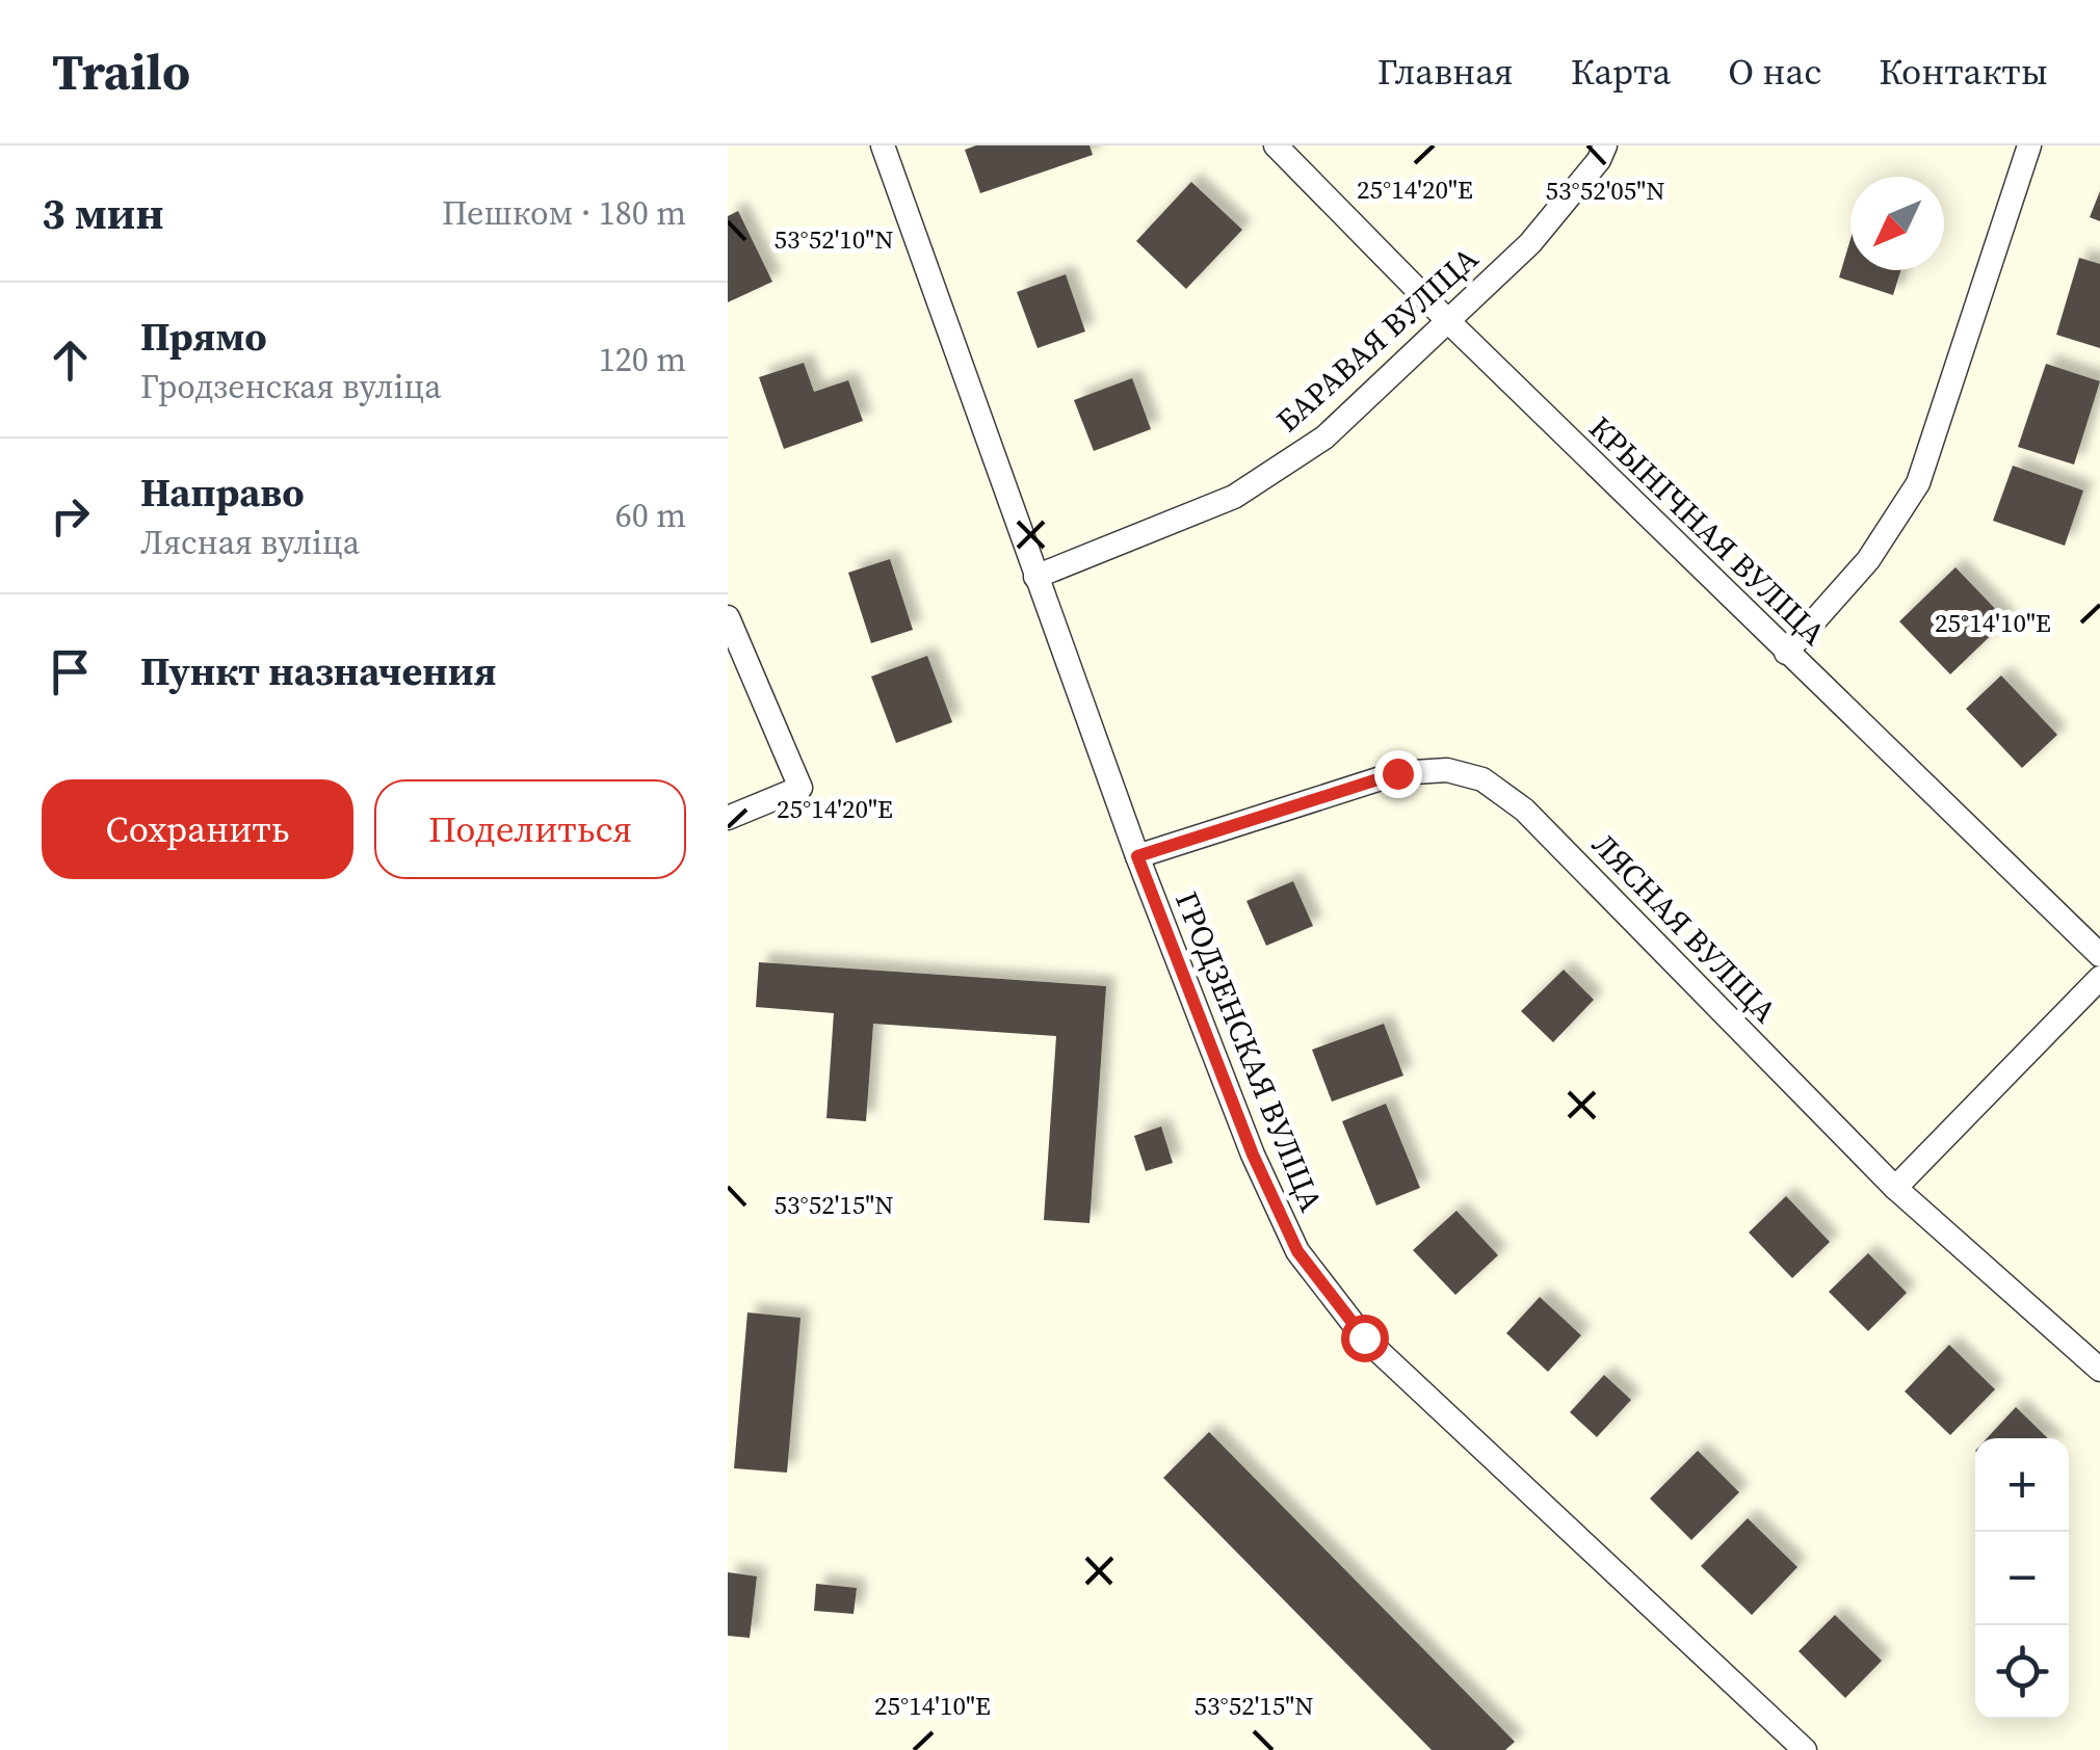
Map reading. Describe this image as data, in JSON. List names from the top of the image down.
{
  "streets": {
    "street": [
      "БАРАВАЯ ВУЛІЦА",
      "КРЫНІЧНАЯ ВУЛІЦА",
      "ЛЯСНАЯ ВУЛІЦА",
      "ГРОДЗЕНСКАЯ ВУЛІЦА"
    ]
  },
  "crossings": [
    ["БАРАВАЯ ВУЛІЦА", "КРЫНІЧНАЯ ВУЛІЦА"],
    ["БАРАВАЯ ВУЛІЦА", "ГРОДЗЕНСКАЯ ВУЛІЦА"],
    ["ЛЯСНАЯ ВУЛІЦА", "ГРОДЗЕНСКАЯ ВУЛІЦА"]
  ],
  "north": "bottom left",
  "page": {
    "header": "Trailo",
    "nav": [
      "Главная",
      "Карта",
      "О нас",
      "Контакты"
    ],
    "heading": ["3 мин", "Пешком · 180 m"],
    "list": [
      ["Прямо", "Гродзенская вуліца", "120 m"],
      ["Направо", "Лясная вуліца", "60 m"],
      "Пункт назначения"
    ],
    "buttons": ["Сохранить", "Поделиться"],
    "map_buttons": ["+", "−"]
  },
  "coordinates": [
    "25°14'20\"E",
    "53°52'05\"N",
    "53°52'10\"N",
    "25°14'10\"E",
    "53°52'15\"N"
  ]
}
